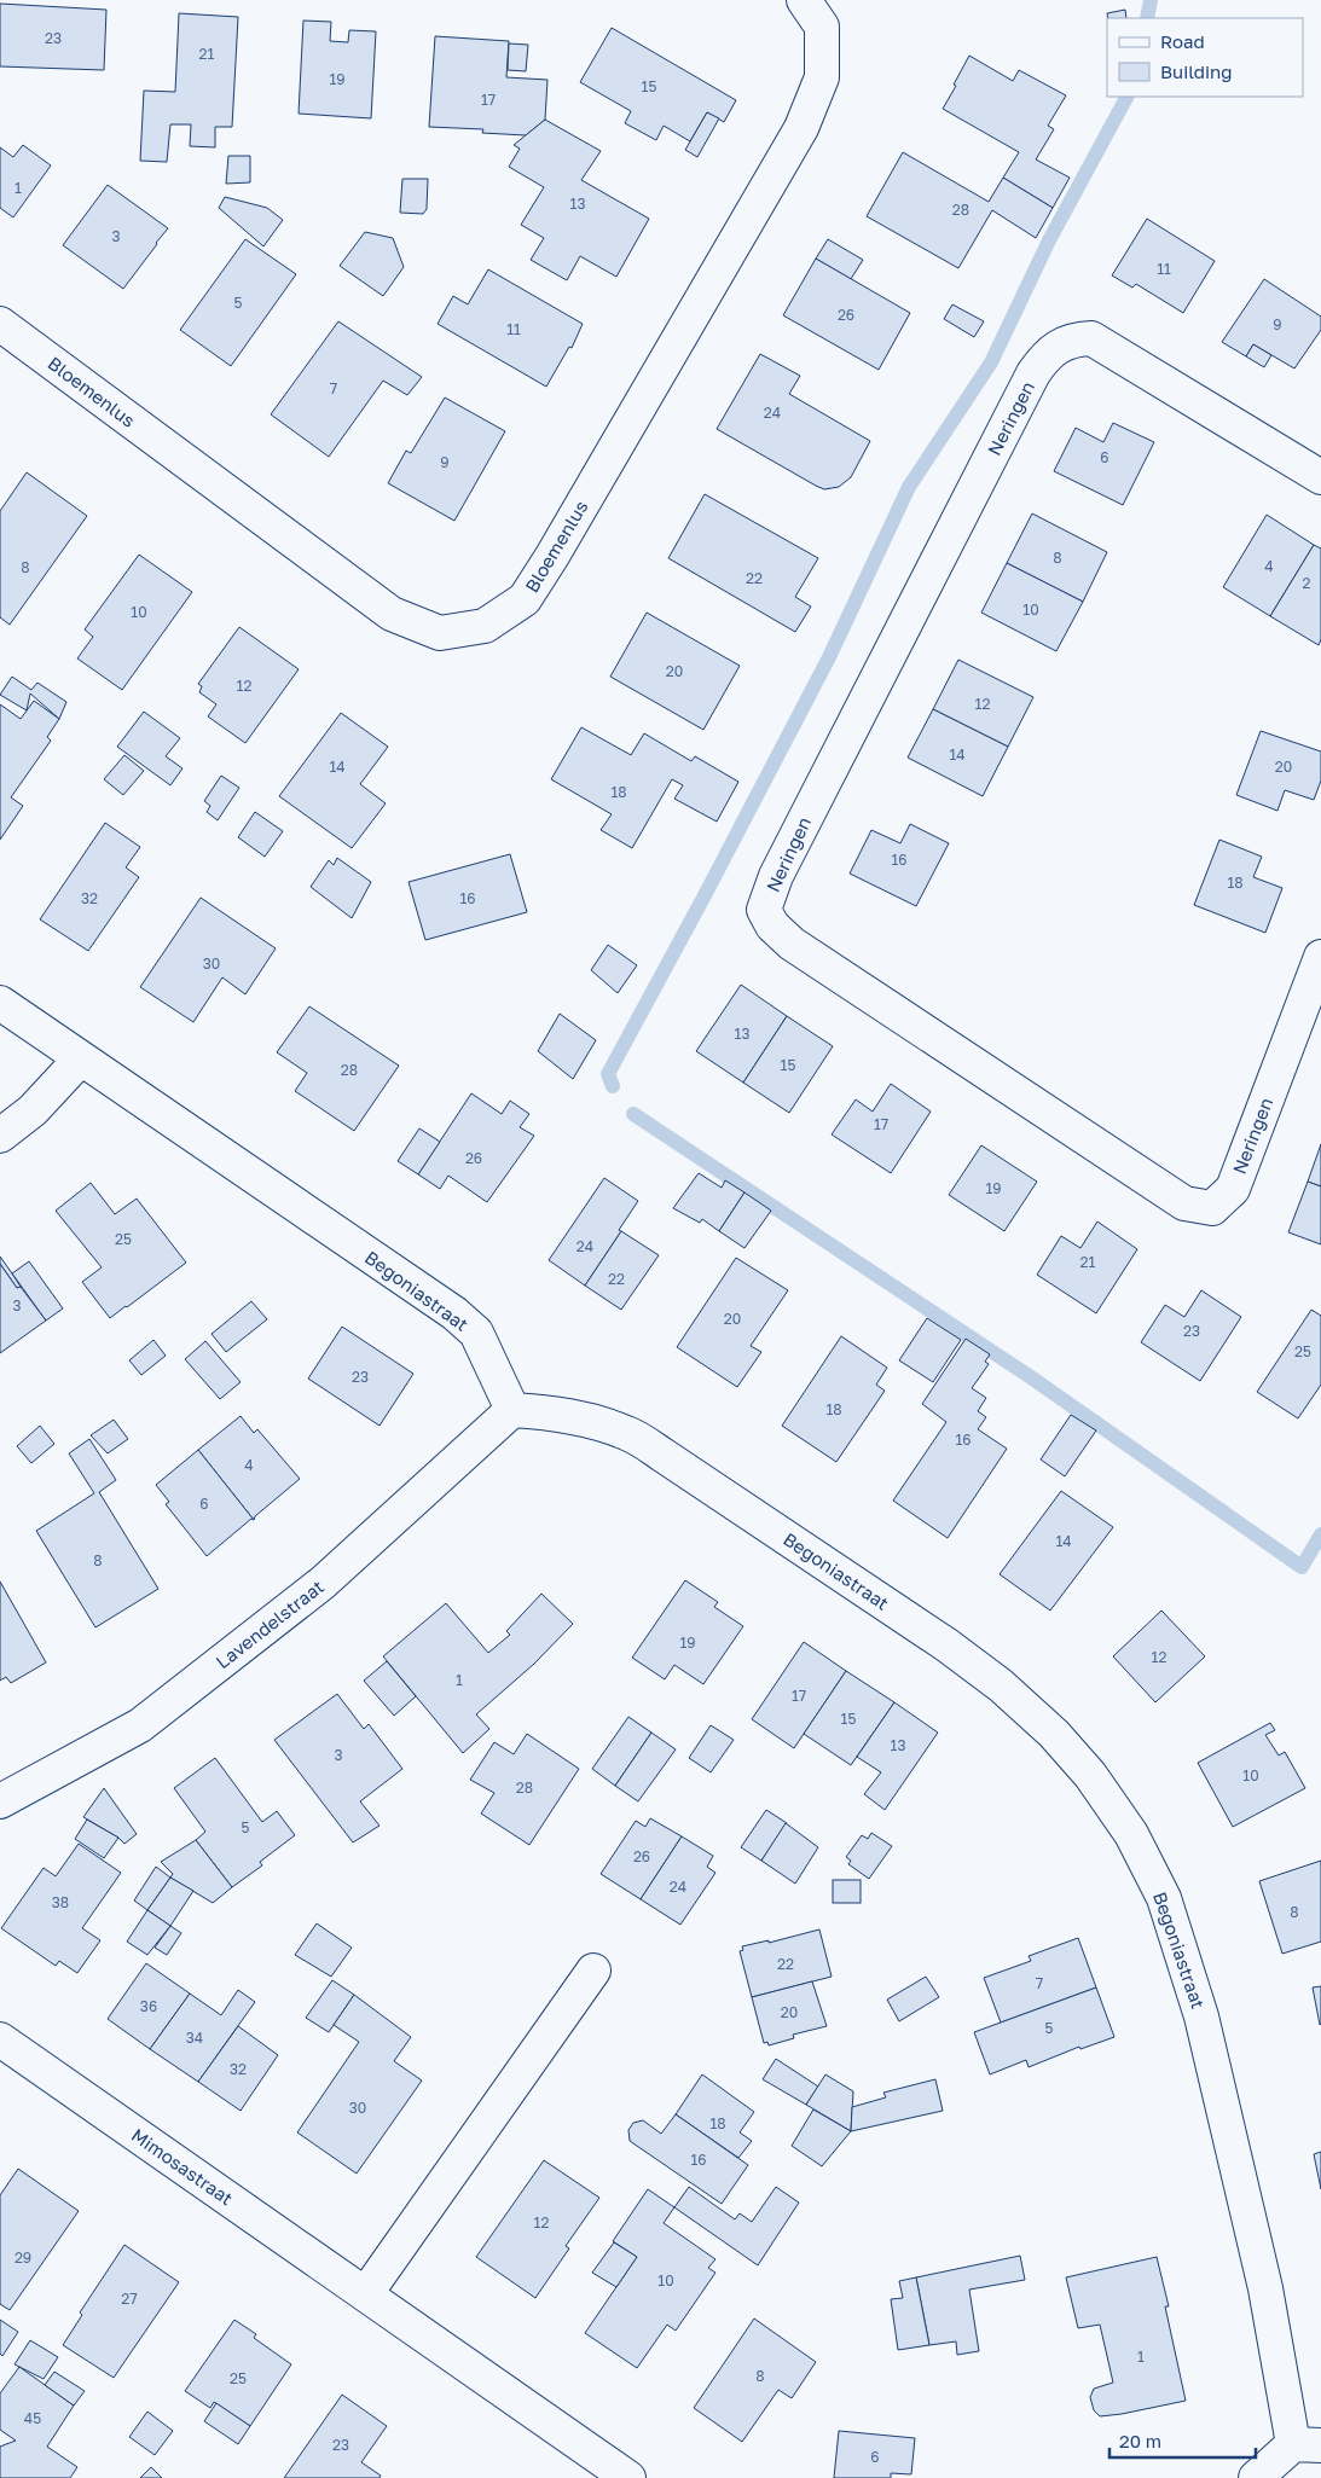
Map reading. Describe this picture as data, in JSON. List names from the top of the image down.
{
  "streets": {
    "street": [
      "Bloemenlus",
      "Neringen",
      "Begoniastraat",
      "Lavendelstraat",
      "Mimosastraat"
    ]
  },
  "crossings": [
    ["Begoniastraat", "Lavendelstraat"]
  ],
  "house_numbers": [
    "23",
    "21",
    "19",
    "15",
    "17",
    "1",
    "13",
    "28",
    "3",
    "11",
    "5",
    "26",
    "9",
    "11",
    "7",
    "24",
    "6",
    "9",
    "8",
    "4",
    "8",
    "22",
    "2",
    "10",
    "10",
    "20",
    "12",
    "12",
    "14",
    "14",
    "20",
    "18",
    "16",
    "18",
    "32",
    "16",
    "30",
    "13",
    "15",
    "28",
    "17",
    "26",
    "19",
    "25",
    "24",
    "21",
    "22",
    "3",
    "20",
    "23",
    "25",
    "23",
    "18",
    "16",
    "4",
    "6",
    "14",
    "8",
    "19",
    "12",
    "1",
    "17",
    "15",
    "13",
    "3",
    "10",
    "28",
    "5",
    "26",
    "24",
    "38",
    "8",
    "22",
    "7",
    "36",
    "20",
    "5",
    "34",
    "32",
    "30",
    "18",
    "16",
    "12",
    "29",
    "10",
    "27",
    "1",
    "8",
    "25",
    "45",
    "23",
    "6"
  ],
  "legend": ["Road", "Building"],
  "scale_bar": "20 m"
}
